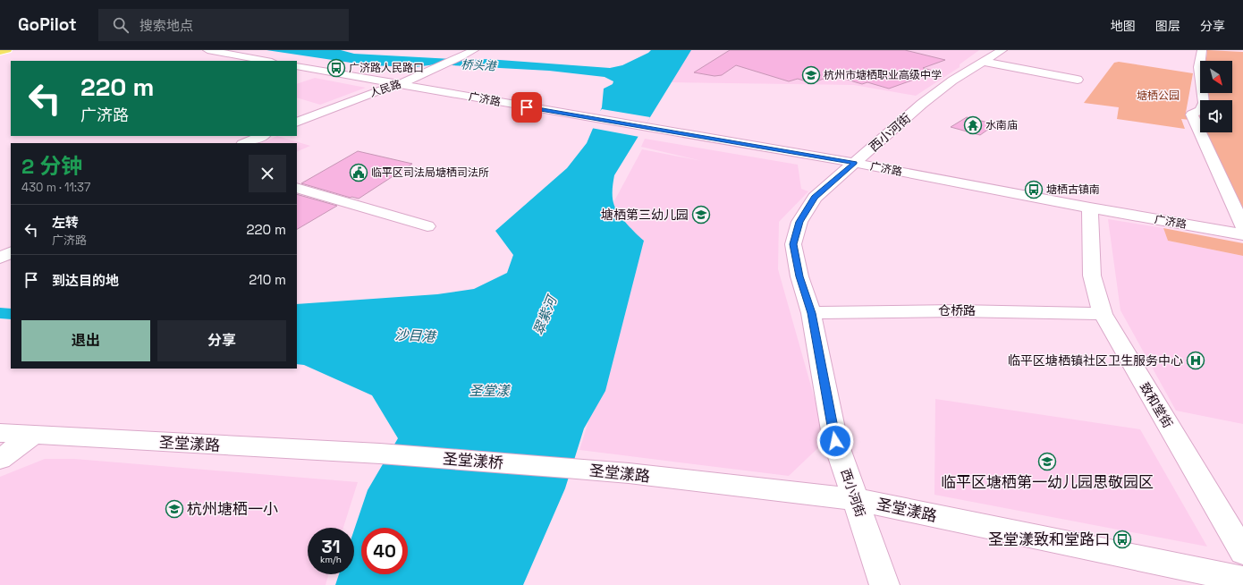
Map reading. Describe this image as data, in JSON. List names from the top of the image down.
{
  "streets": {
    "street": [
      "人民路",
      "广济路",
      "西小河街",
      "仓桥路",
      "致和堂街",
      "圣堂漾路",
      "圣堂漾桥"
    ]
  },
  "crossings": [
    ["人民路", "广济路"],
    ["广济路", "西小河街"],
    ["广济路", "致和堂街"],
    ["西小河街", "仓桥路"],
    ["西小河街", "圣堂漾路"],
    ["仓桥路", "致和堂街"],
    ["圣堂漾路", "圣堂漾桥"]
  ],
  "water": [
    "桥头港",
    "翠紫河",
    "沙目港",
    "圣堂漾"
  ],
  "parks": ["塘栖公园"],
  "places": {
    "bus stop": ["广济路人民路口", "塘栖古镇南", "圣堂漾致和堂路口"],
    "school or university": [
      "杭州市塘栖职业高级中学",
      "塘栖第三幼儿园",
      "临平区塘栖第一幼儿园思敬园区",
      "杭州塘栖一小"
    ],
    "temple": ["水南庙"],
    "public building": ["临平区司法局塘栖司法所"],
    "hospital": ["临平区塘栖镇社区卫生服务中心"]
  },
  "north": "bottom right",
  "page": {
    "header": "GoPilot",
    "search": "搜索地点",
    "nav": ["地图", "图层", "分享"],
    "turn": ["220 m", "广济路"],
    "heading": ["2 分钟", "430 m · 11:37"],
    "list": [
      {
        "name": "左转",
        "note": "广济路",
        "value": "220 m"
      },
      {
        "name": "到达目的地",
        "value": "210 m"
      }
    ],
    "buttons": ["退出", "分享"],
    "speed": "31 km/h",
    "limit": "40"
  }
}
